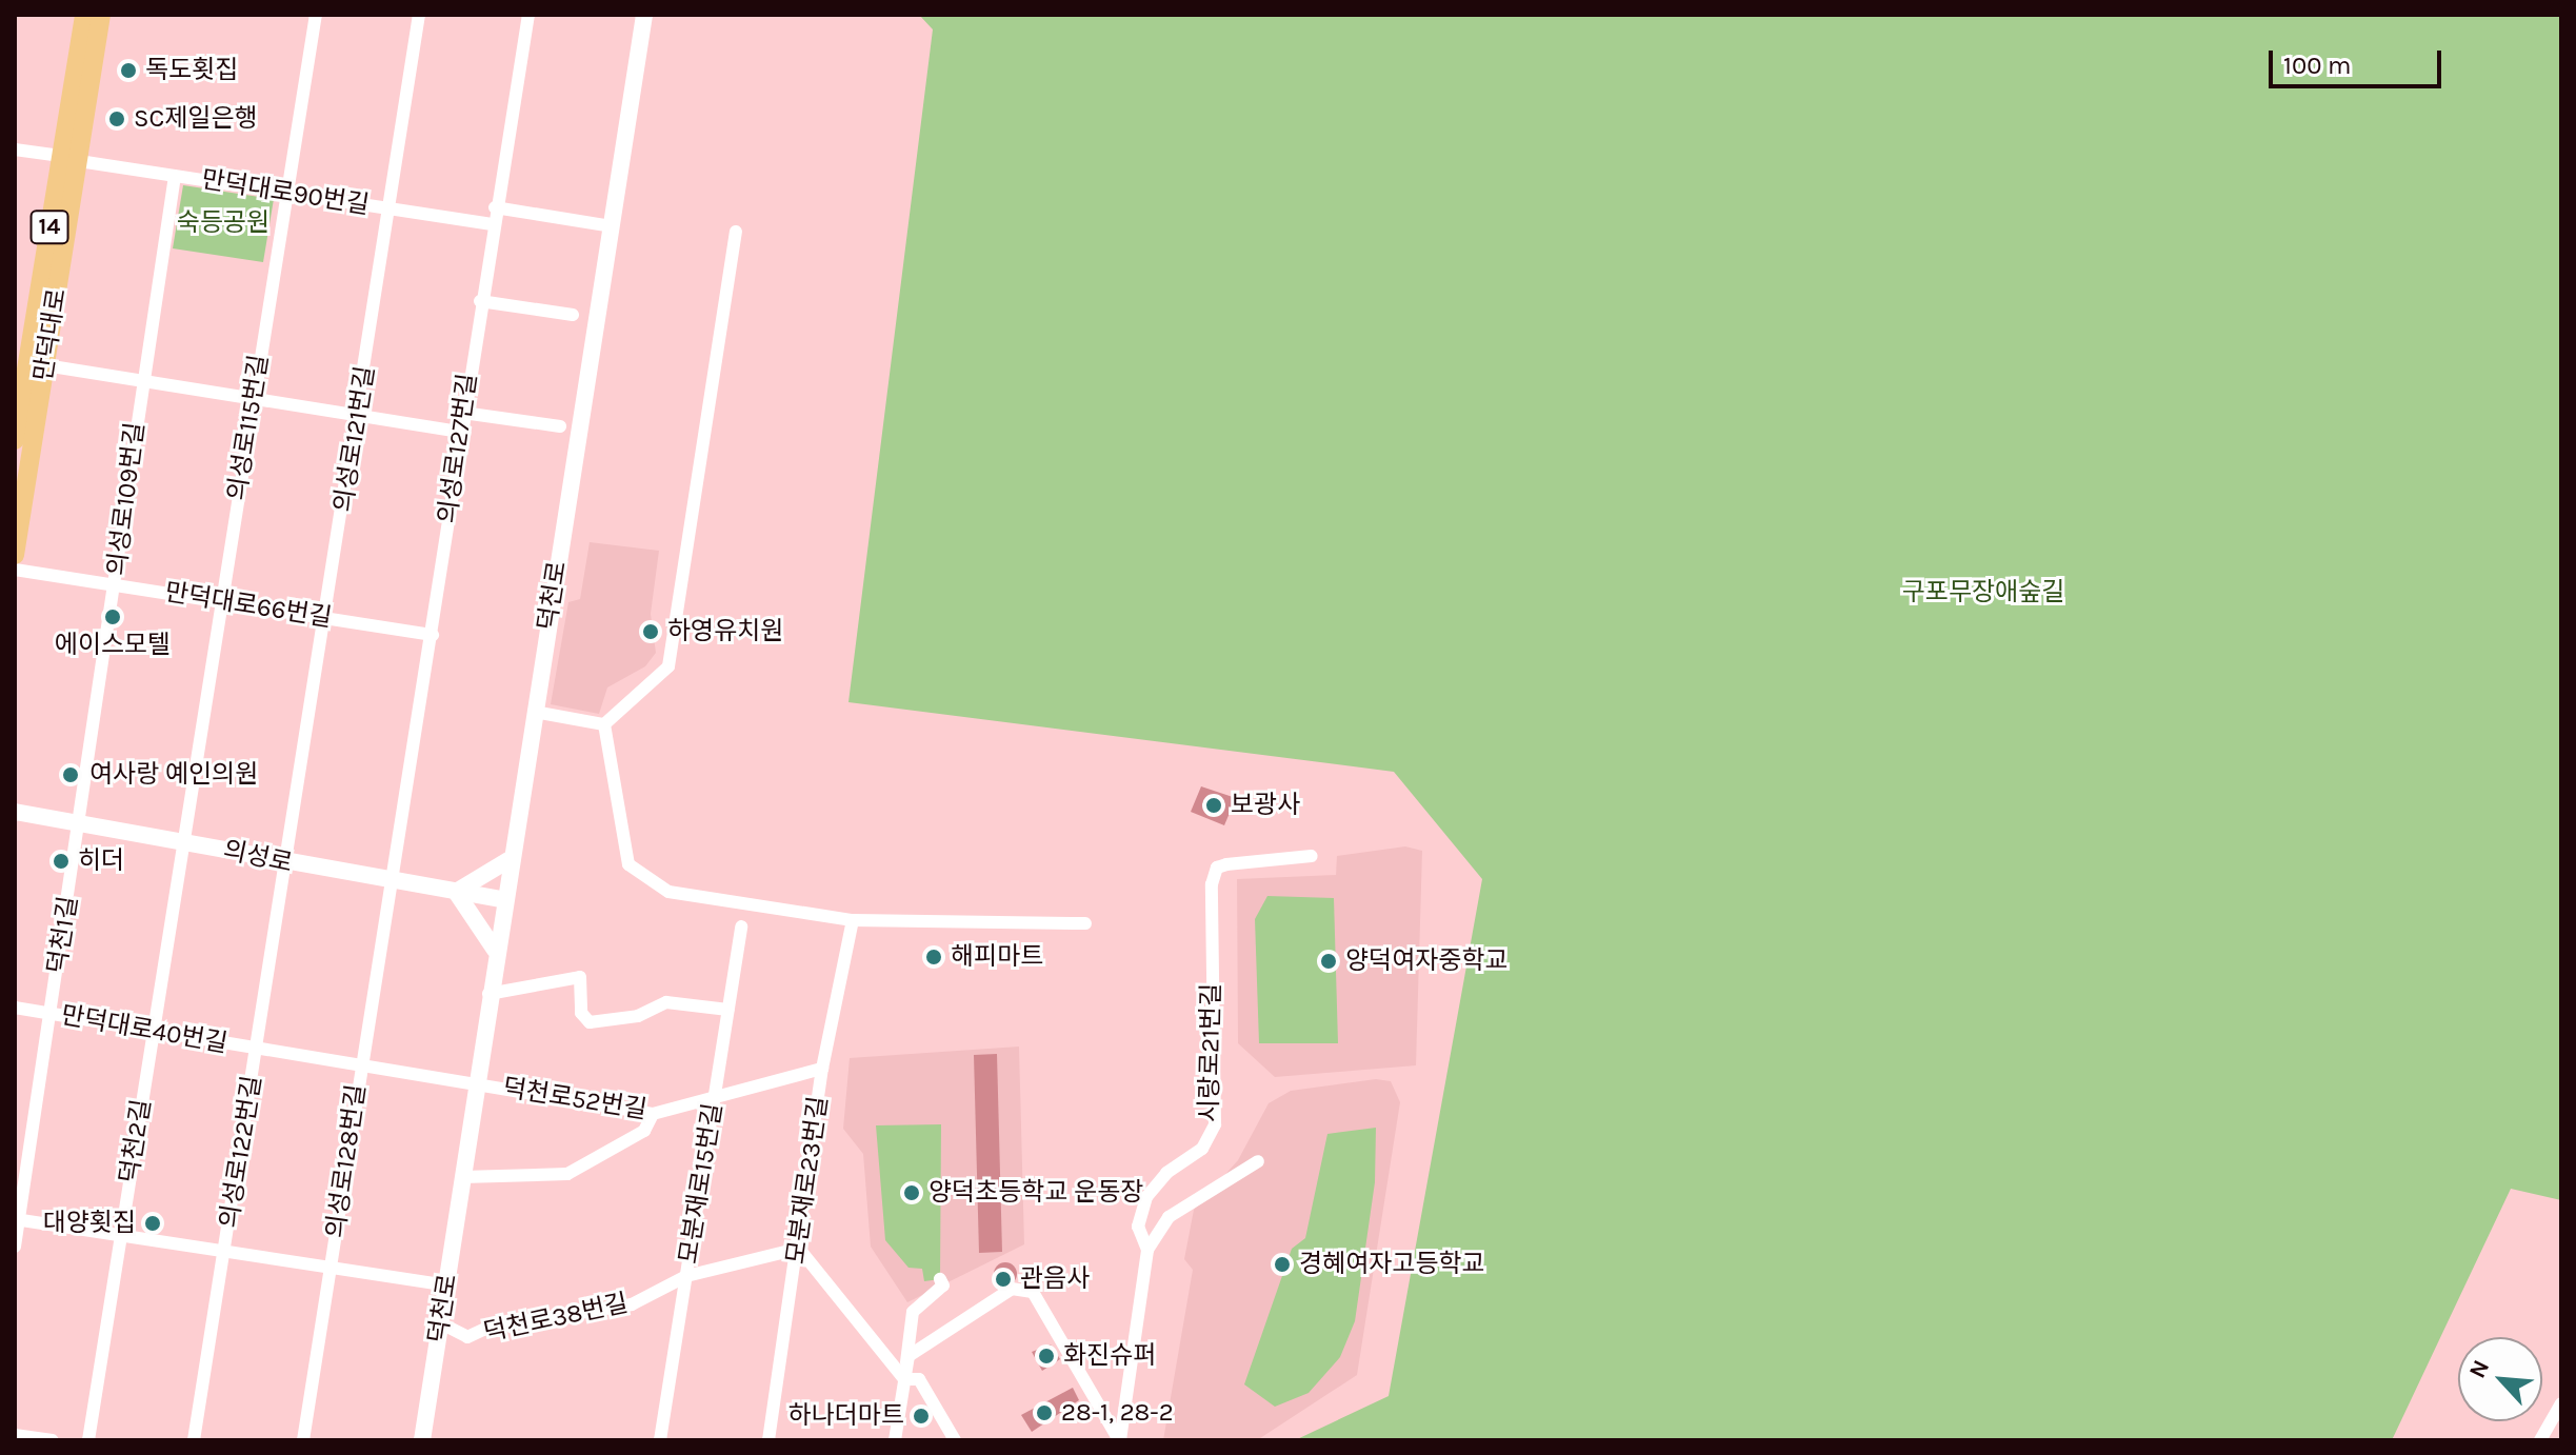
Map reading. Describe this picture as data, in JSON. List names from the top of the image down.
{
  "streets": {
    "main road": [
      "14",
      "만덕대로",
      "덕천로",
      "의성로"
    ],
    "street": [
      "만덕대로90번길",
      "의성로115번길",
      "의성로121번길",
      "의성로127번길",
      "의성로109번길",
      "만덕대로66번길",
      "덕천1길",
      "만덕대로40번길",
      "시랑로21번길",
      "덕천로52번길",
      "덕천2길",
      "의성로122번길",
      "의성로128번길",
      "모분재로23번길",
      "모분재로15번길",
      "덕천로38번길"
    ]
  },
  "crossings": [
    ["만덕대로90번길", "만덕대로"],
    ["만덕대로90번길", "의성로115번길"],
    ["만덕대로90번길", "의성로121번길"],
    ["만덕대로90번길", "의성로127번길"],
    ["만덕대로90번길", "의성로109번길"],
    ["의성로115번길", "만덕대로66번길"],
    ["의성로115번길", "의성로"],
    ["의성로115번길", "덕천2길"],
    ["의성로121번길", "만덕대로66번길"],
    ["의성로121번길", "의성로"],
    ["의성로121번길", "의성로122번길"],
    ["의성로127번길", "만덕대로66번길"],
    ["의성로127번길", "의성로"],
    ["의성로127번길", "의성로128번길"],
    ["의성로109번길", "만덕대로66번길"],
    ["의성로109번길", "의성로"],
    ["의성로109번길", "덕천1길"],
    ["덕천로", "의성로"],
    ["덕천로", "만덕대로40번길"],
    ["덕천로", "덕천로52번길"],
    ["덕천로", "덕천로38번길"],
    ["의성로", "덕천1길"],
    ["의성로", "덕천2길"],
    ["의성로", "의성로122번길"],
    ["의성로", "의성로128번길"],
    ["덕천1길", "만덕대로40번길"],
    ["만덕대로40번길", "덕천로52번길"],
    ["만덕대로40번길", "덕천2길"],
    ["만덕대로40번길", "의성로122번길"],
    ["만덕대로40번길", "의성로128번길"],
    ["덕천로52번길", "모분재로23번길"],
    ["덕천로52번길", "모분재로15번길"],
    ["모분재로23번길", "덕천로38번길"],
    ["모분재로15번길", "덕천로38번길"]
  ],
  "parks": ["숙등공원", "구포무장애숲길"],
  "places": [
    "독도횟집",
    "SC제일은행",
    "에이스모텔",
    "하영유치원",
    "여사랑 예인의원",
    "보광사",
    "히더",
    "해피마트",
    "양덕여자중학교",
    "양덕초등학교 운동장",
    "대양횟집",
    "경혜여자고등학교",
    "관음사",
    "화진슈퍼",
    "28-1, 28-2",
    "하나더마트"
  ],
  "scale_bar": "100 m",
  "north": "top left"
}
